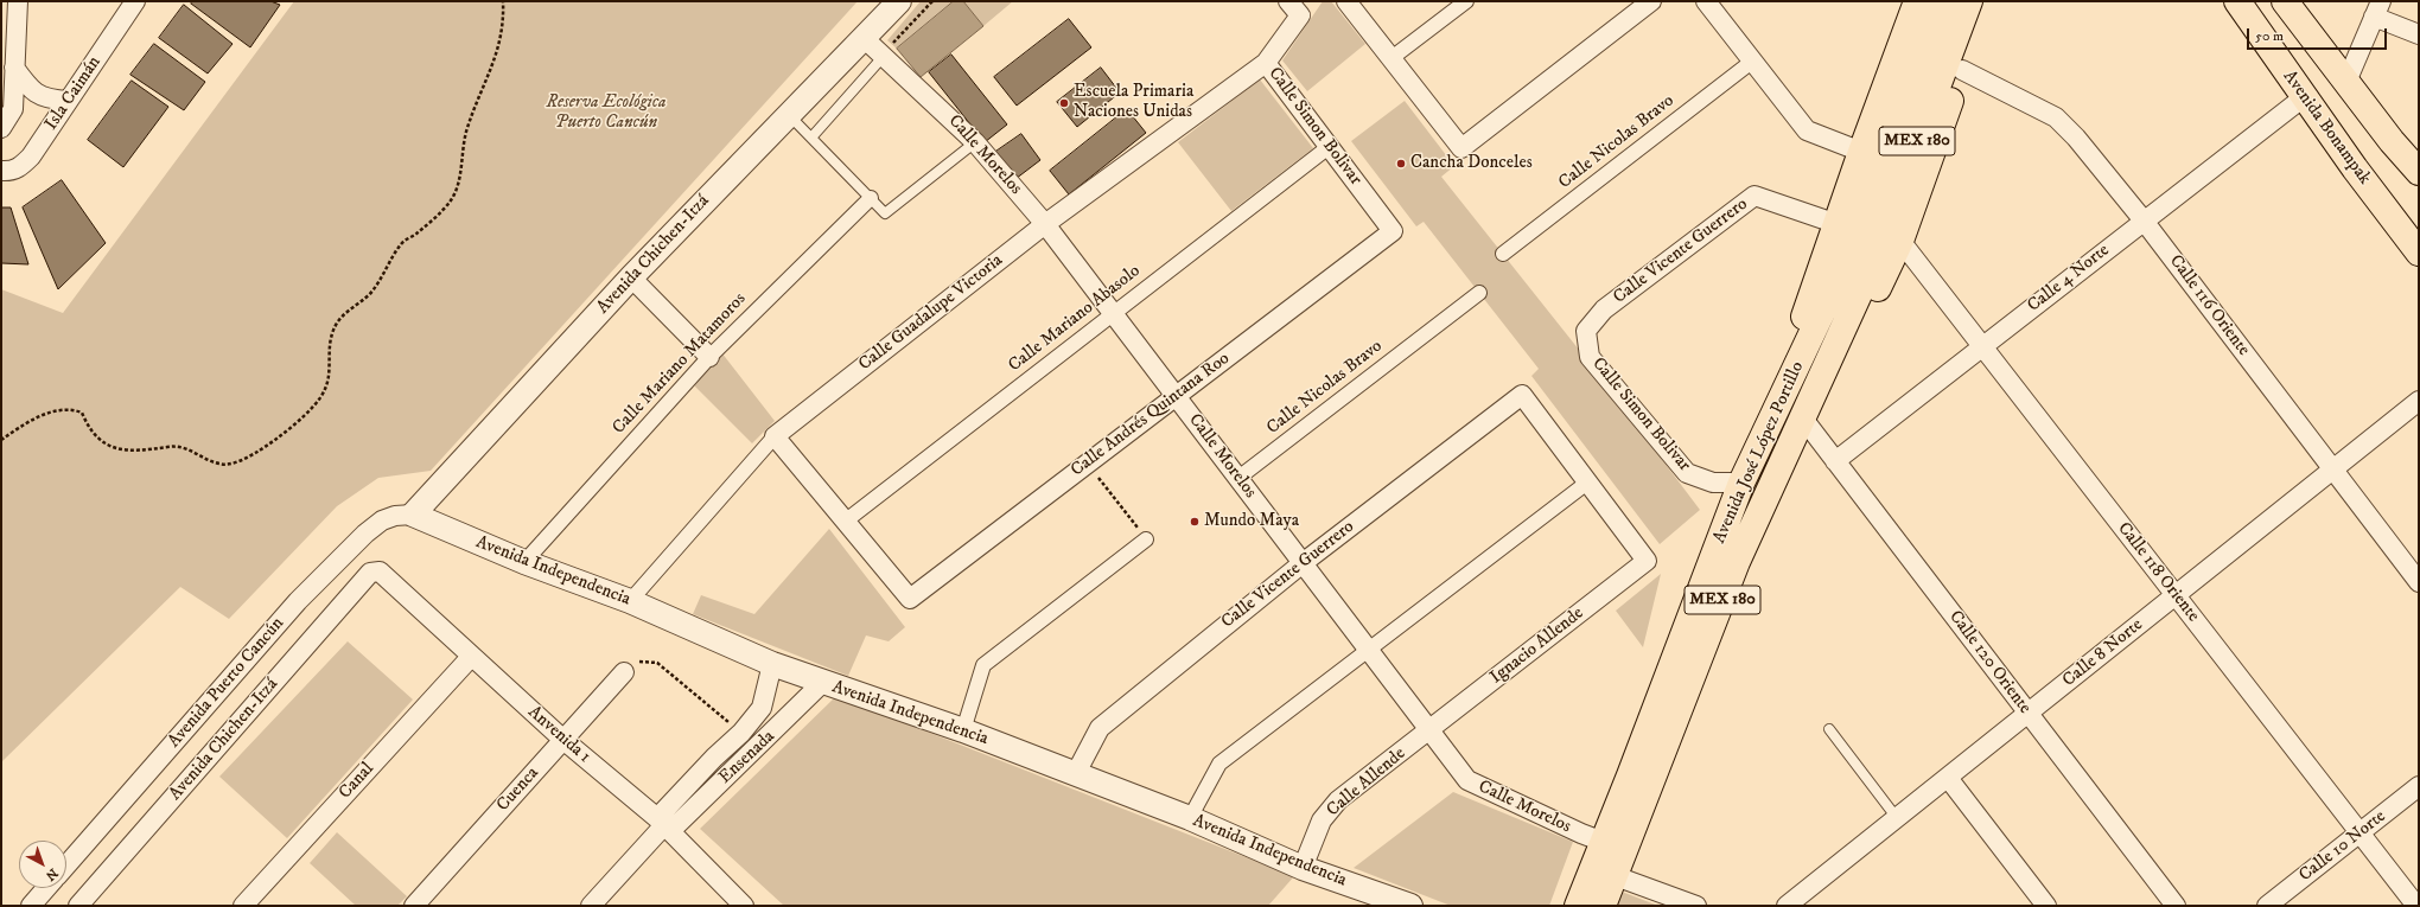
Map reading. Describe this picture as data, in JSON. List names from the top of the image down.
{
  "streets": {
    "main road": ["Avenida Bonampak", "MEX 180", "Avenida José López Portillo"],
    "street": [
      "Isla Caimán",
      "Calle Simon Bolivar",
      "Calle Nicolas Bravo",
      "Calle Morelos",
      "Calle Vicente Guerrero",
      "Avenida Chichen-Itzá",
      "Calle 4 Norte",
      "Calle 116 Oriente",
      "Calle Guadalupe Victoria",
      "Calle Mariano Abasolo",
      "Calle Mariano Matamoros",
      "Calle Andrés Quintana Roo",
      "Avenida Independencia",
      "Calle 118 Oriente",
      "Ignacio Allende",
      "Calle 8 Norte",
      "Calle 120 Oriente",
      "Avenida Puerto Cancún",
      "Anvenida 1",
      "Ensenada",
      "Canal",
      "Calle Allende",
      "Cuenca",
      "Calle 10 Norte"
    ]
  },
  "crossings": [
    ["Calle Simon Bolivar", "Calle Vicente Guerrero"],
    ["Calle Simon Bolivar", "Calle Guadalupe Victoria"],
    ["Calle Simon Bolivar", "Calle Mariano Abasolo"],
    ["Calle Simon Bolivar", "Calle Andrés Quintana Roo"],
    ["Calle Simon Bolivar", "Avenida José López Portillo"],
    ["Avenida Bonampak", "Calle 4 Norte"],
    ["Calle Nicolas Bravo", "Calle Morelos"],
    ["Calle Morelos", "Calle Vicente Guerrero"],
    ["Calle Morelos", "Avenida Chichen-Itzá"],
    ["Calle Morelos", "Calle Guadalupe Victoria"],
    ["Calle Morelos", "Calle Mariano Abasolo"],
    ["Calle Morelos", "Calle Andrés Quintana Roo"],
    ["Calle Morelos", "Avenida José López Portillo"],
    ["Calle Morelos", "Ignacio Allende"],
    ["Calle Morelos", "Calle Allende"],
    ["Calle Vicente Guerrero", "Avenida Independencia"],
    ["Calle Vicente Guerrero", "Ignacio Allende"],
    ["Avenida Chichen-Itzá", "Avenida Independencia"],
    ["Avenida Chichen-Itzá", "Avenida Puerto Cancún"],
    ["Avenida Chichen-Itzá", "Anvenida 1"],
    ["Calle 4 Norte", "Calle 116 Oriente"],
    ["Calle 4 Norte", "Calle 118 Oriente"],
    ["Calle 4 Norte", "Calle 120 Oriente"],
    ["Calle 116 Oriente", "Calle 8 Norte"],
    ["Calle Guadalupe Victoria", "Avenida Independencia"],
    ["Calle Mariano Abasolo", "Calle Andrés Quintana Roo"],
    ["Calle Mariano Matamoros", "Avenida Independencia"],
    ["Avenida José López Portillo", "Calle 120 Oriente"],
    ["Avenida Independencia", "Avenida Puerto Cancún"],
    ["Avenida Independencia", "Ensenada"],
    ["Avenida Independencia", "Calle Allende"],
    ["Calle 118 Oriente", "Calle 8 Norte"],
    ["Calle 118 Oriente", "Calle 10 Norte"],
    ["Ignacio Allende", "Calle Allende"],
    ["Calle 8 Norte", "Calle 120 Oriente"],
    ["Anvenida 1", "Ensenada"],
    ["Anvenida 1", "Canal"],
    ["Anvenida 1", "Cuenca"]
  ],
  "parks": ["Reserva Ecológica Puerto Cancún"],
  "places": ["Escuela Primaria Naciones Unidas", "Cancha Donceles", "Mundo Maya"],
  "scale_bar": "50 m",
  "north": "bottom right"
}
